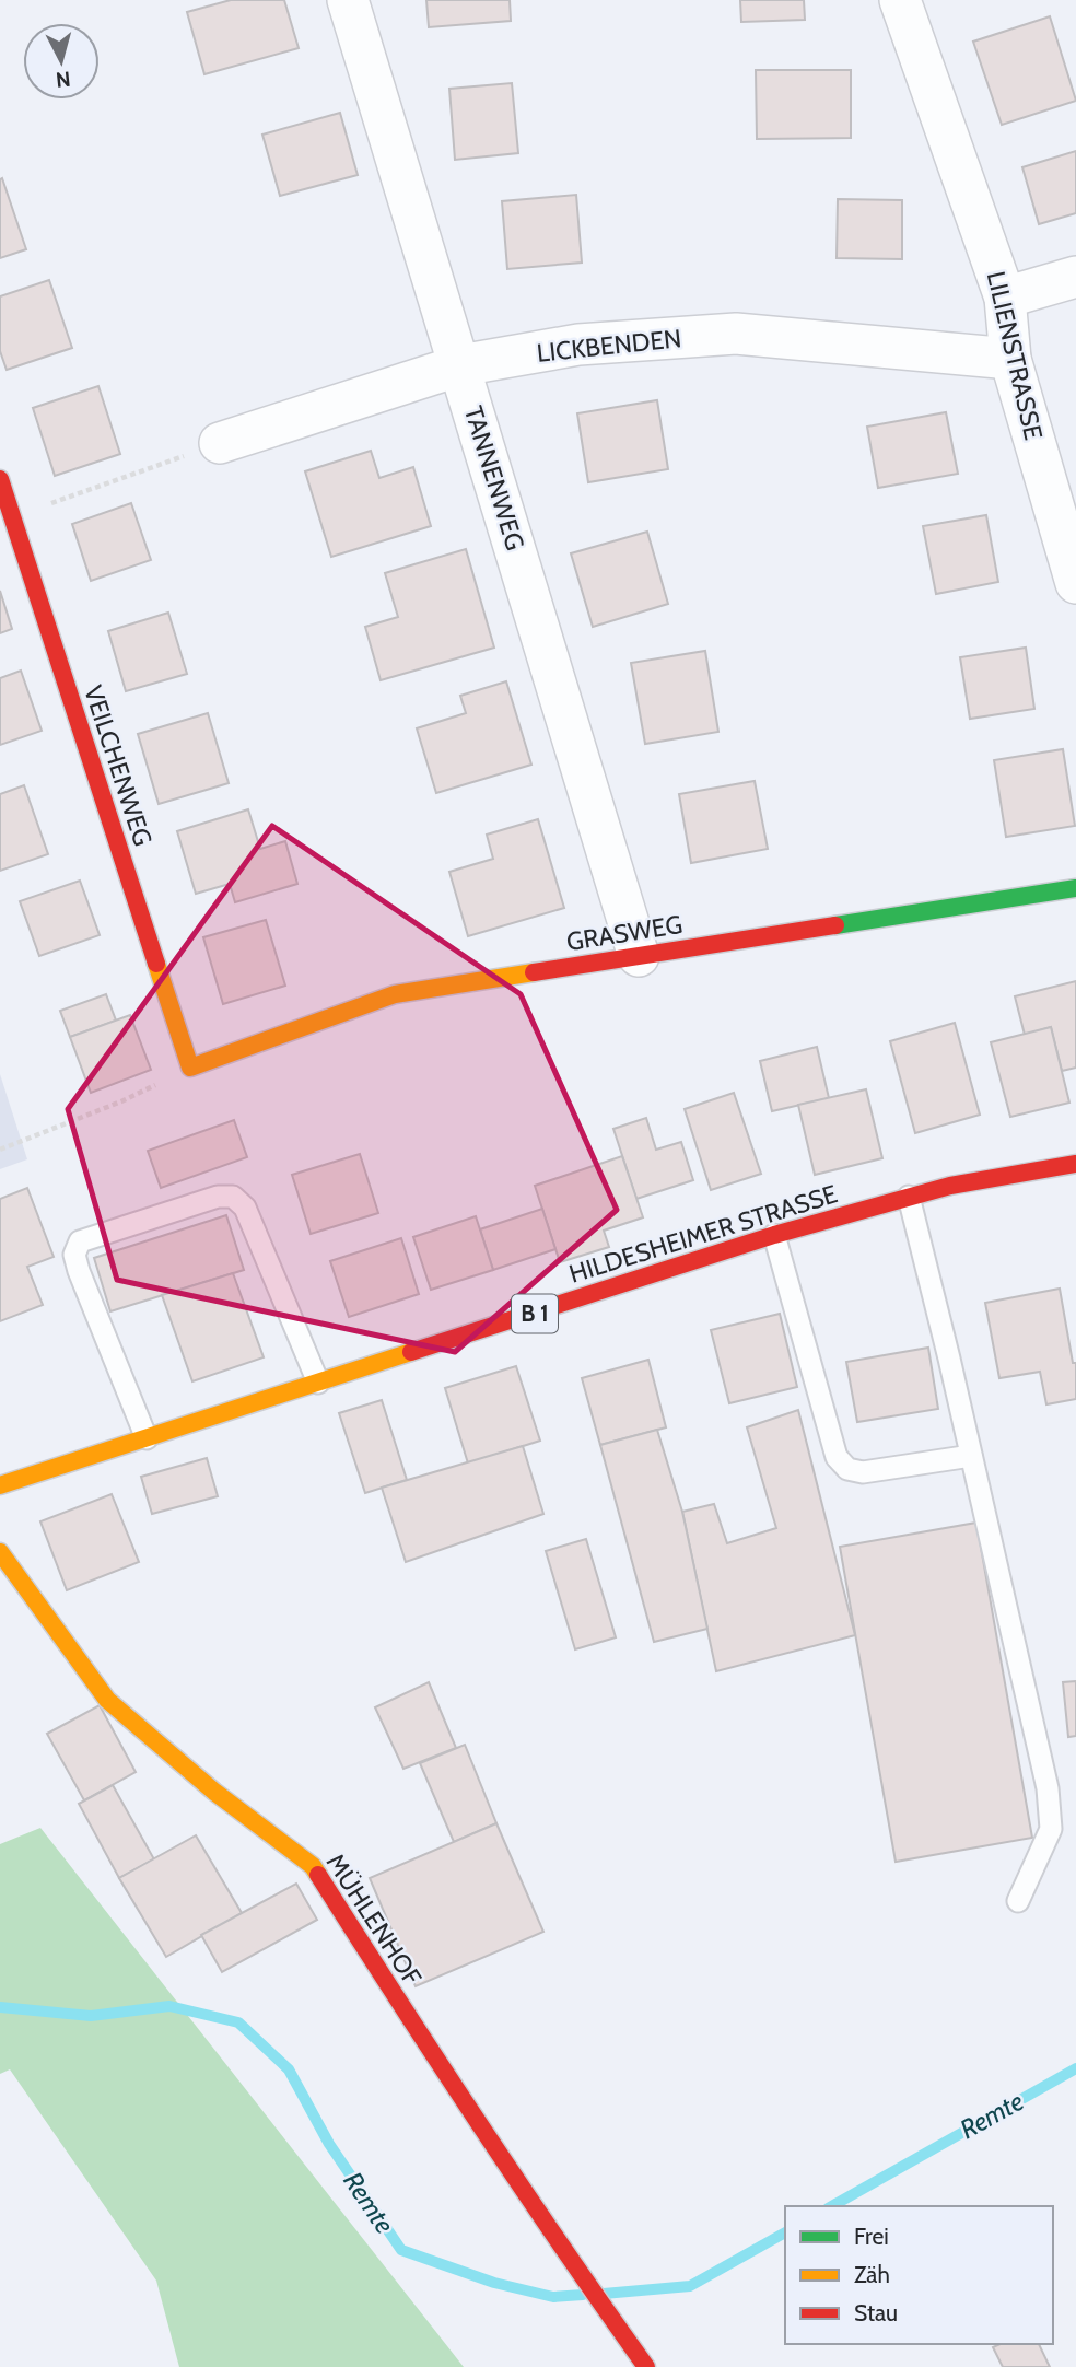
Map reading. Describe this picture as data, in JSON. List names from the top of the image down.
{
  "streets": {
    "street": [
      "LICKBENDEN",
      "LILIENSTRASSE",
      "TANNENWEG",
      "VEILCHENWEG",
      "GRASWEG",
      "HILDESHEIMER STRASSE",
      "B 1",
      "MÜHLENHOF"
    ]
  },
  "crossings": [
    ["LICKBENDEN", "LILIENSTRASSE"],
    ["LICKBENDEN", "TANNENWEG"],
    ["TANNENWEG", "GRASWEG"],
    ["VEILCHENWEG", "GRASWEG"]
  ],
  "water": ["Remte"],
  "legend": ["Frei", "Zäh", "Stau"],
  "north": "bottom"
}
